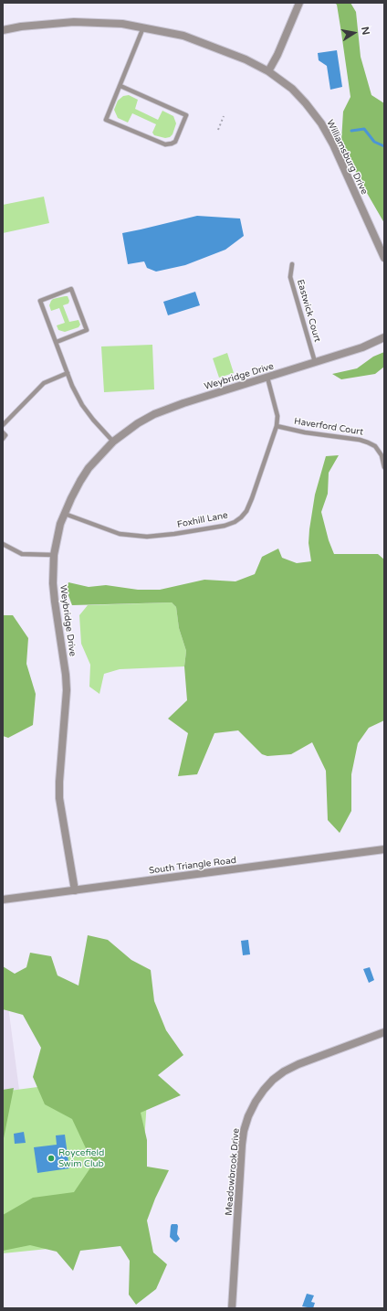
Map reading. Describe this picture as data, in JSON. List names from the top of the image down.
{
  "streets": {
    "street": [
      "Williamsburg Drive",
      "Weybridge Drive",
      "South Triangle Road",
      "Meadowbrook Drive"
    ],
    "lane": ["Eastwick Court", "Haverford Court", "Foxhill Lane"]
  },
  "crossings": [
    ["Eastwick Court", "Weybridge Drive"],
    ["Weybridge Drive", "Foxhill Lane"],
    ["Weybridge Drive", "South Triangle Road"],
    ["Haverford Court", "Foxhill Lane"]
  ],
  "places": ["Roycefield Swim Club"],
  "north": "right"
}
